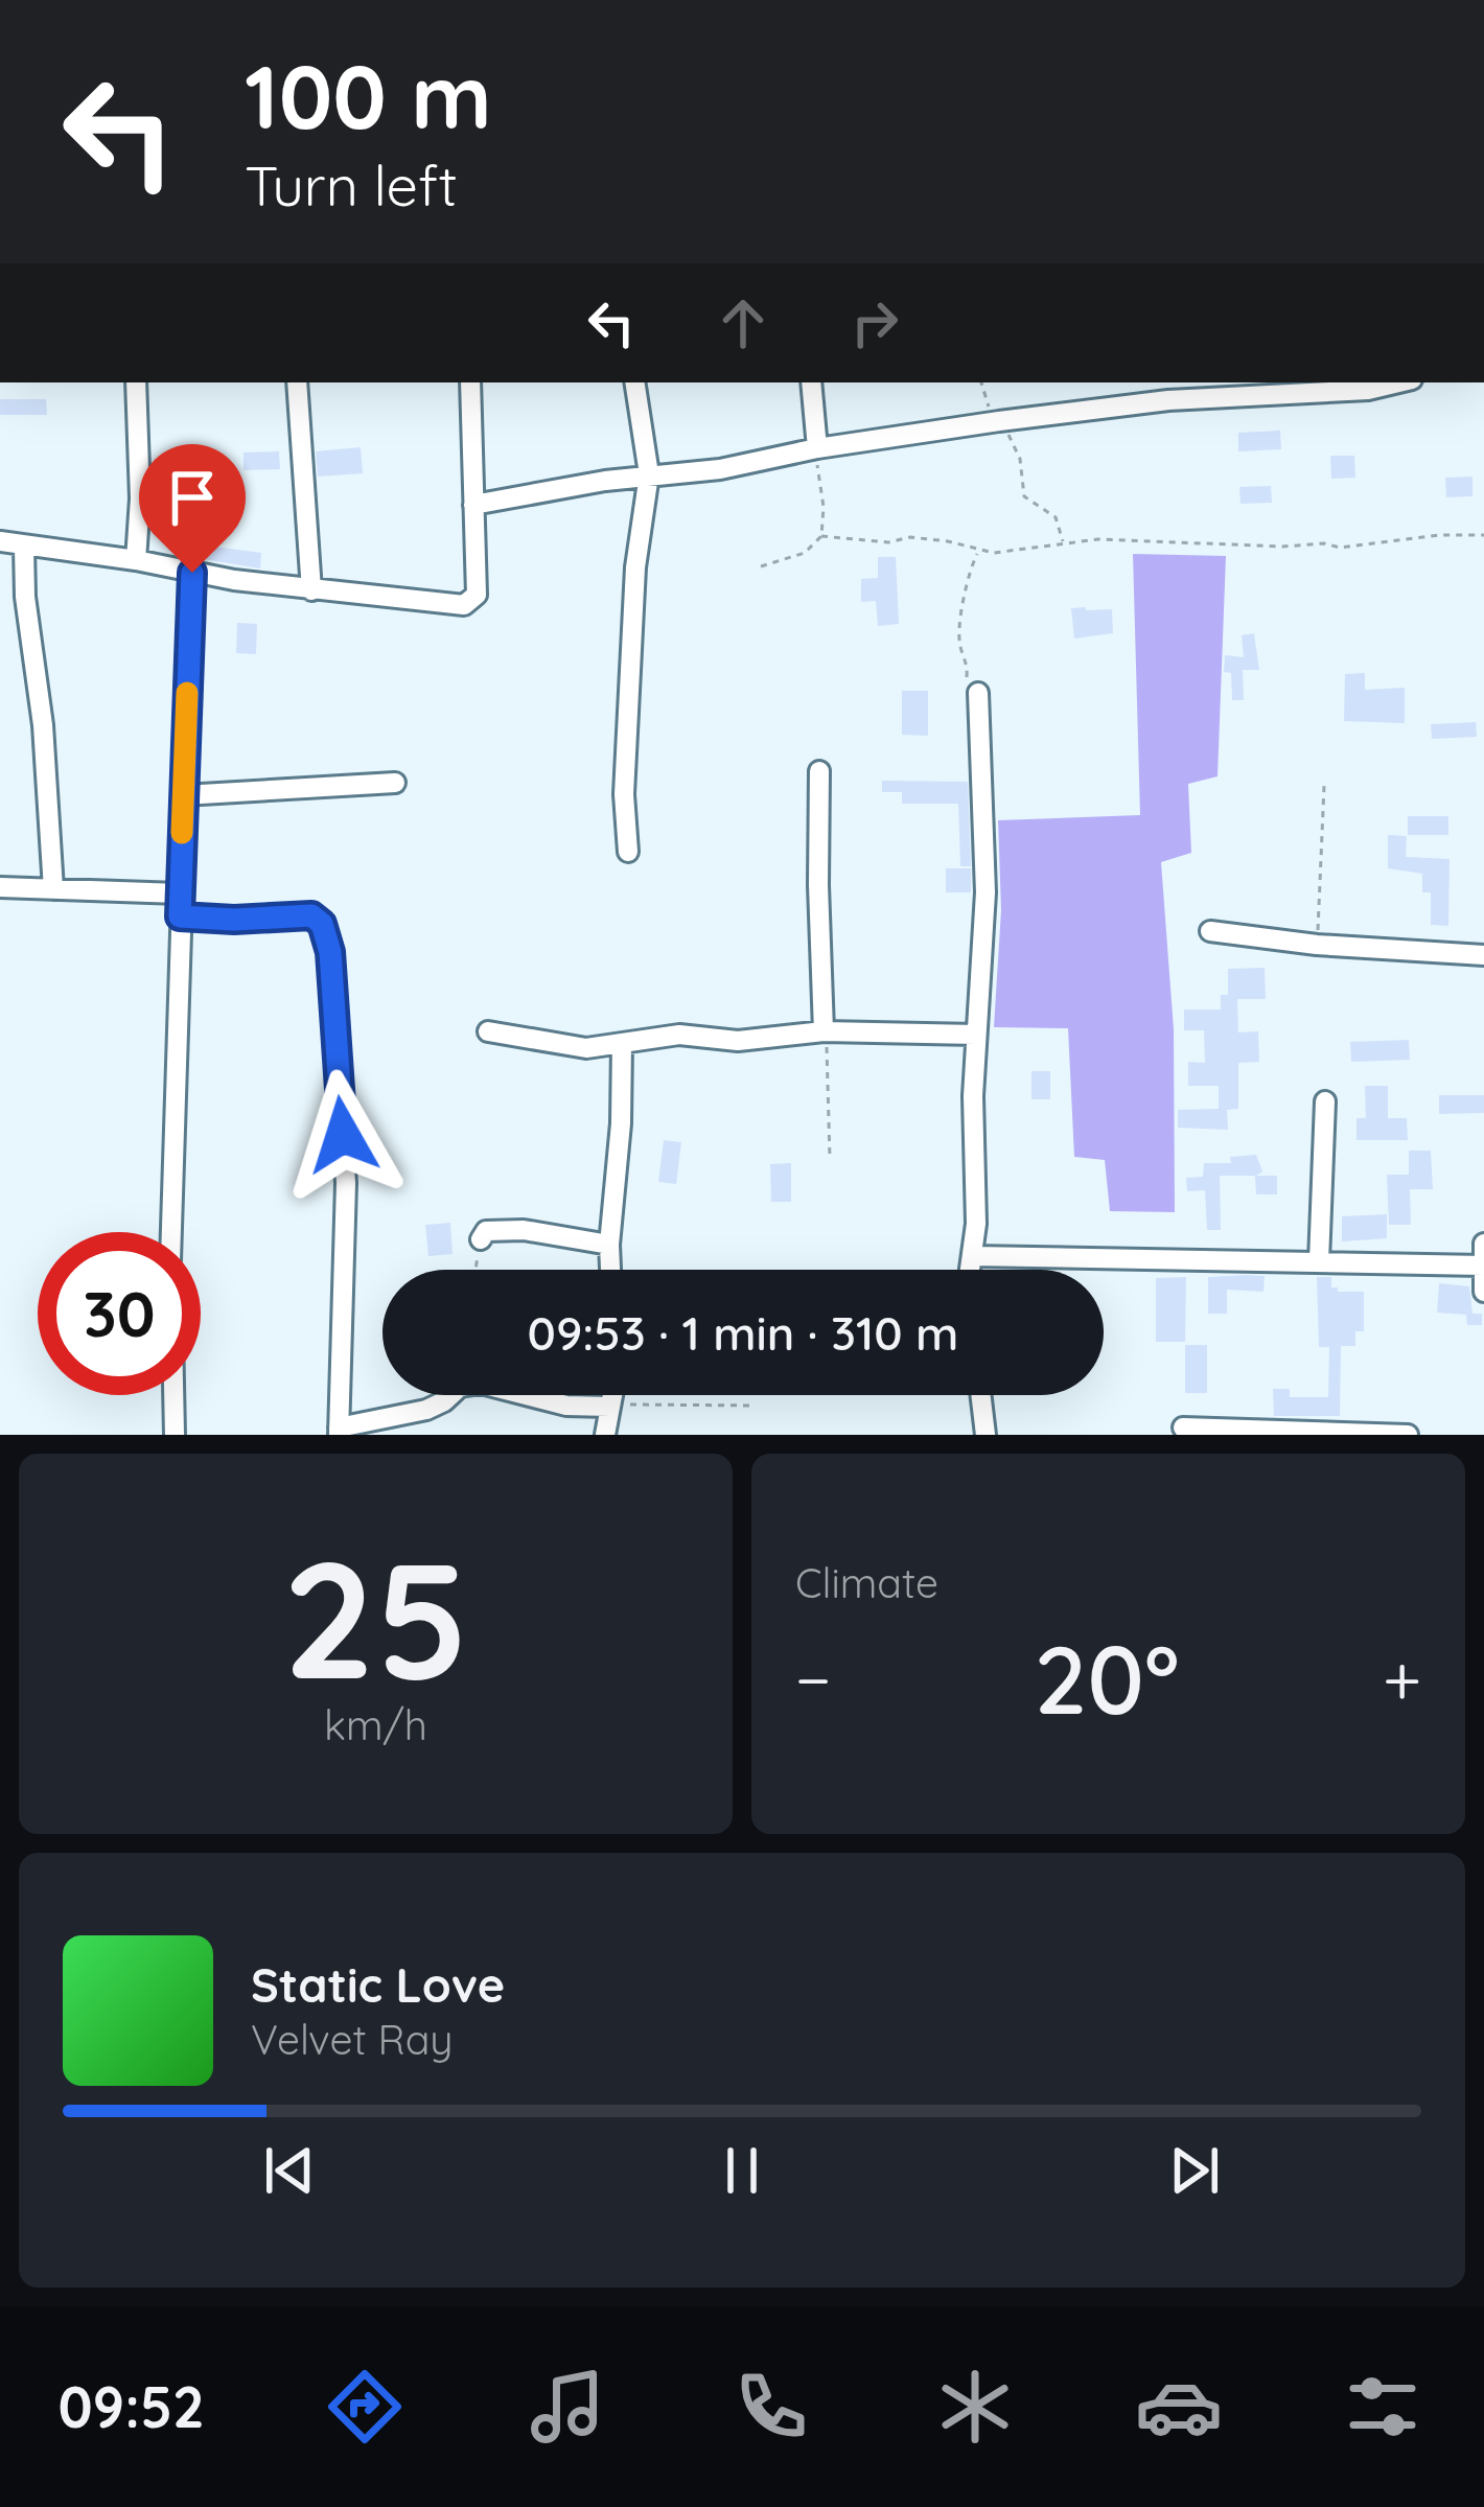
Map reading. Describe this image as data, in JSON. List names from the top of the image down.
{
  "page": {
    "turn": ["100 m", "Turn left"],
    "limit": "30",
    "trip": "09:53 · 1 min · 310 m",
    "tile": [
      ["25", "km/h"],
      "Climate"
    ],
    "heat": ["−", "20°", "+"],
    "song": ["Static Love", "Velvet Ray"],
    "tabs": "09:52"
  }
}
